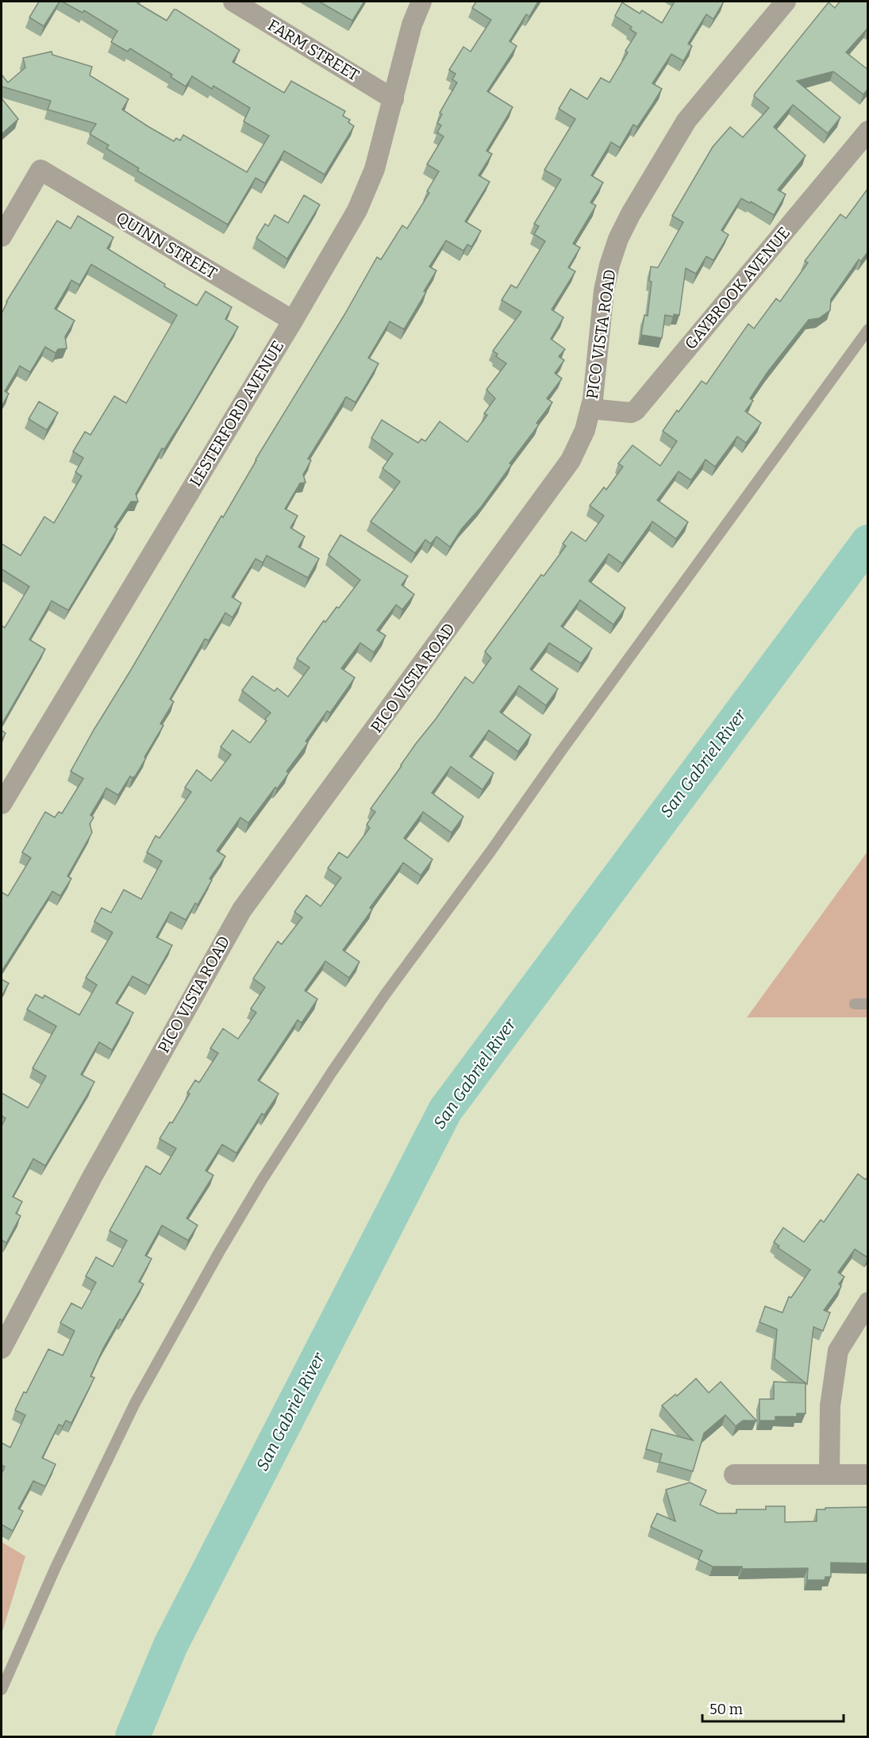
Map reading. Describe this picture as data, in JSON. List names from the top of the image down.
{
  "streets": {
    "street": [
      "FARM STREET",
      "QUINN STREET",
      "GAYBROOK AVENUE",
      "PICO VISTA ROAD",
      "LESTERFORD AVENUE"
    ]
  },
  "crossings": [
    ["FARM STREET", "LESTERFORD AVENUE"],
    ["QUINN STREET", "LESTERFORD AVENUE"],
    ["GAYBROOK AVENUE", "PICO VISTA ROAD"]
  ],
  "water": ["San Gabriel River"],
  "scale_bar": "50 m"
}
